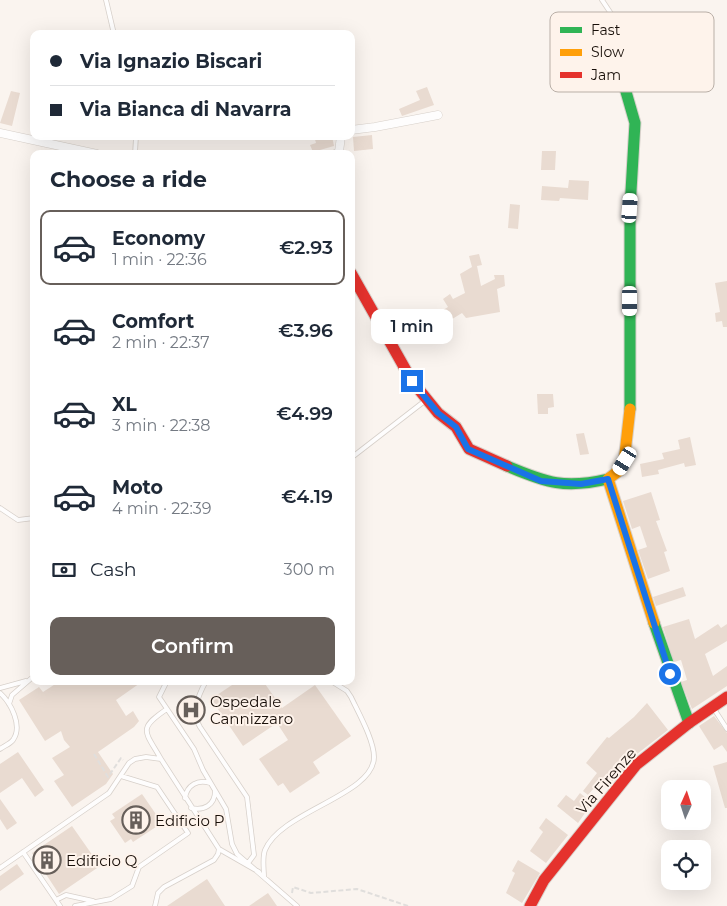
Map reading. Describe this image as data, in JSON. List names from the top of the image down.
{
  "streets": {
    "street": ["Via Firenze"]
  },
  "places": {
    "hospital": ["Ospedale Cannizzaro"],
    "building": ["Edificio P", "Edificio Q"]
  },
  "legend": ["Fast", "Slow", "Jam"],
  "north": "top",
  "page": {
    "banner": ["Via Ignazio Biscari", "Via Bianca di Navarra"],
    "heading": "Choose a ride",
    "list": [
      {
        "name": "Economy",
        "note": "1 min · 22:36",
        "value": "€2.93"
      },
      {
        "name": "Comfort",
        "note": "2 min · 22:37",
        "value": "€3.96"
      },
      {
        "name": "XL",
        "note": "3 min · 22:38",
        "value": "€4.99"
      },
      {
        "name": "Moto",
        "note": "4 min · 22:39",
        "value": "€4.19"
      }
    ],
    "bubble": "1 min",
    "pay": ["Cash", "300 m"],
    "buttons": "Confirm"
  }
}
